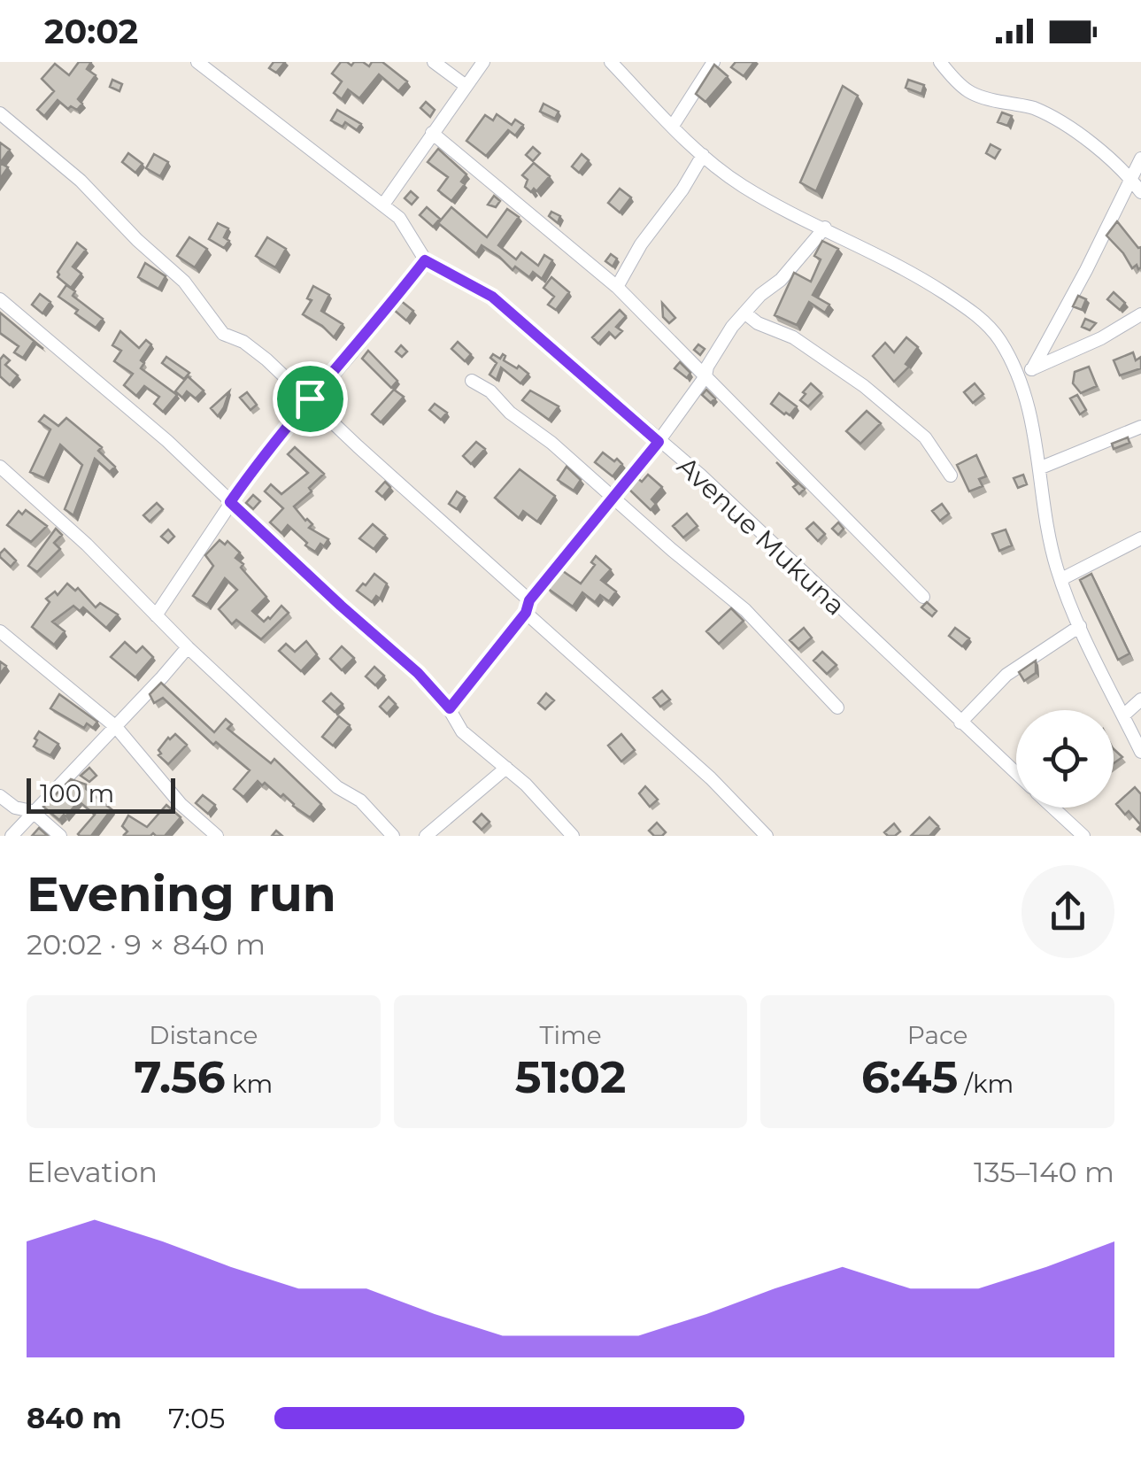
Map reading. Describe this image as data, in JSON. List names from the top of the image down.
{
  "streets": {
    "street": ["Avenue Mukuna"]
  },
  "scale_bar": "100 m",
  "page": {
    "status": "20:02",
    "scale": "100 m",
    "heading": ["Evening run", "20:02 · 9 × 840 m"],
    "stats": [
      ["Distance", "7.56 km"],
      ["Time", "51:02"],
      ["Pace", "6:45 /km"]
    ],
    "chart": ["Elevation", "135–140 m"],
    "list": [
      {
        "name": "840 m",
        "note": "7:05"
      }
    ]
  }
}
